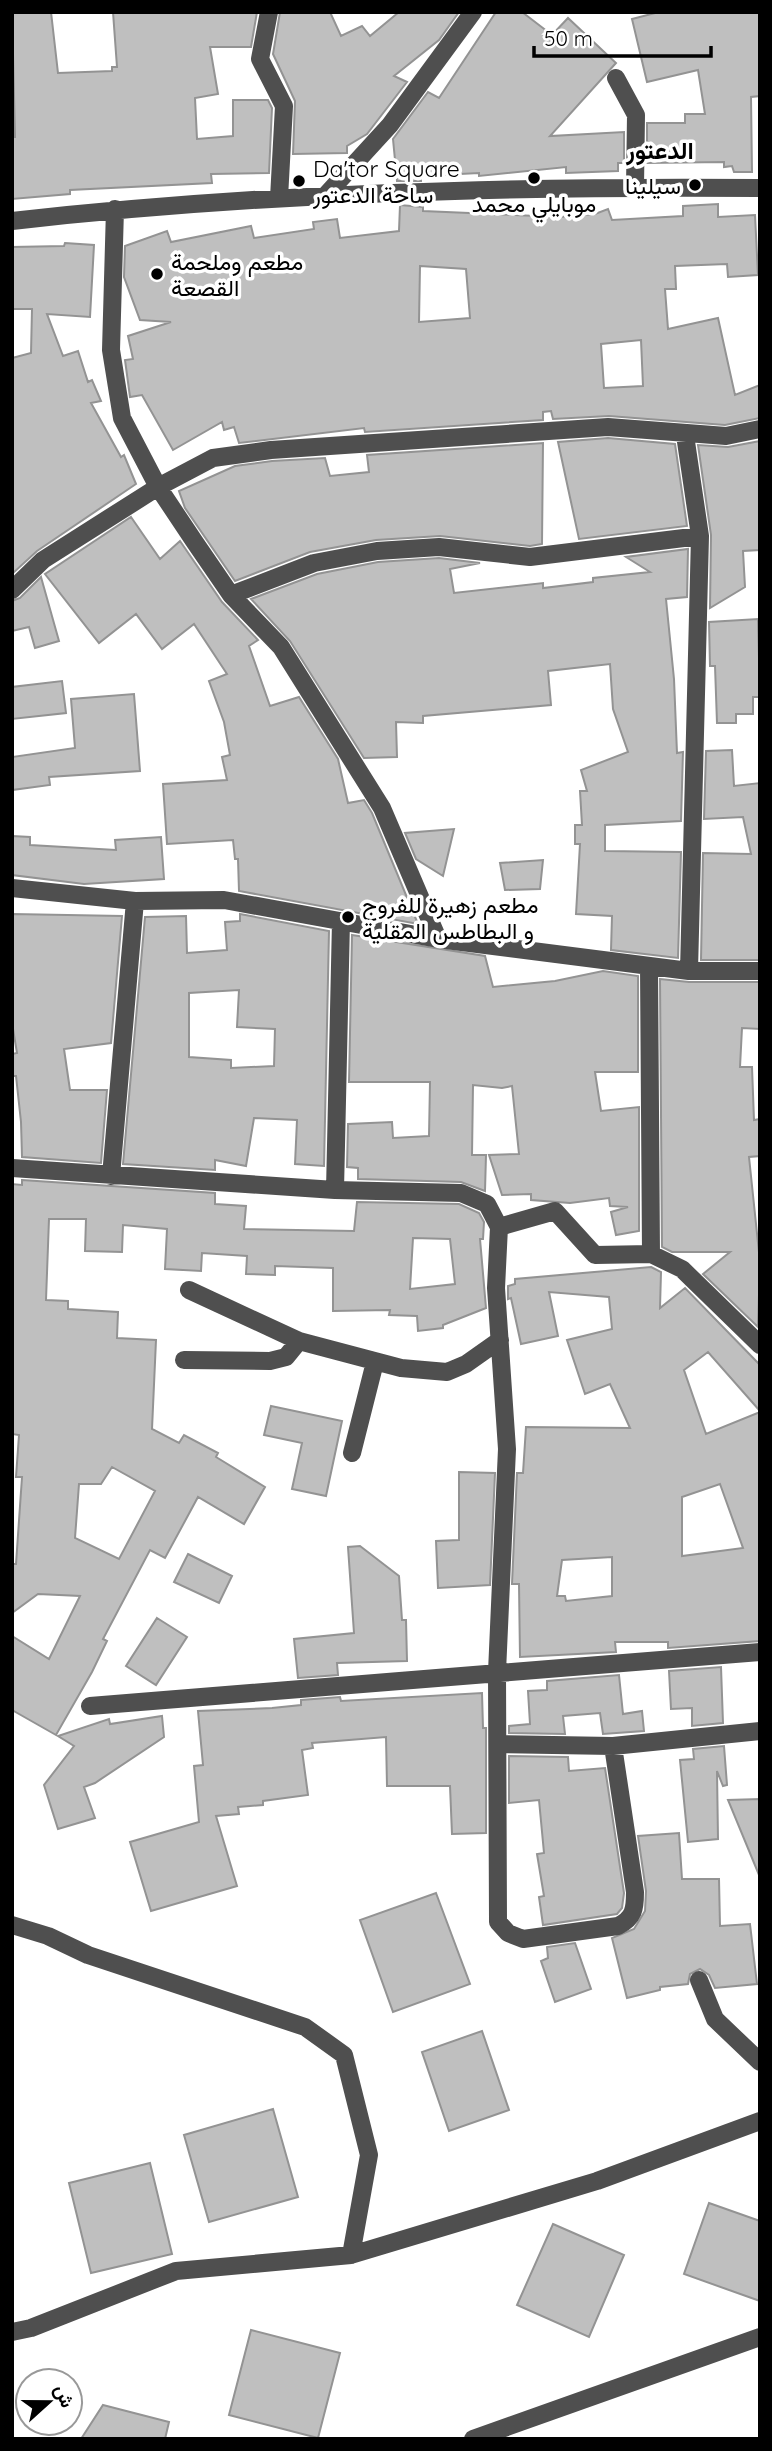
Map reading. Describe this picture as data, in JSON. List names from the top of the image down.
{
  "districts": ["الدعتور"],
  "places": [
    "موبايلي محمد",
    "Da'tor Square ساحة الدعتور",
    "سيلينا",
    "مطعم وملحمة القصعة",
    "مطعم زهيرة للفروج و البطاطس المقلية"
  ],
  "scale_bar": "50 m",
  "north": "right"
}
